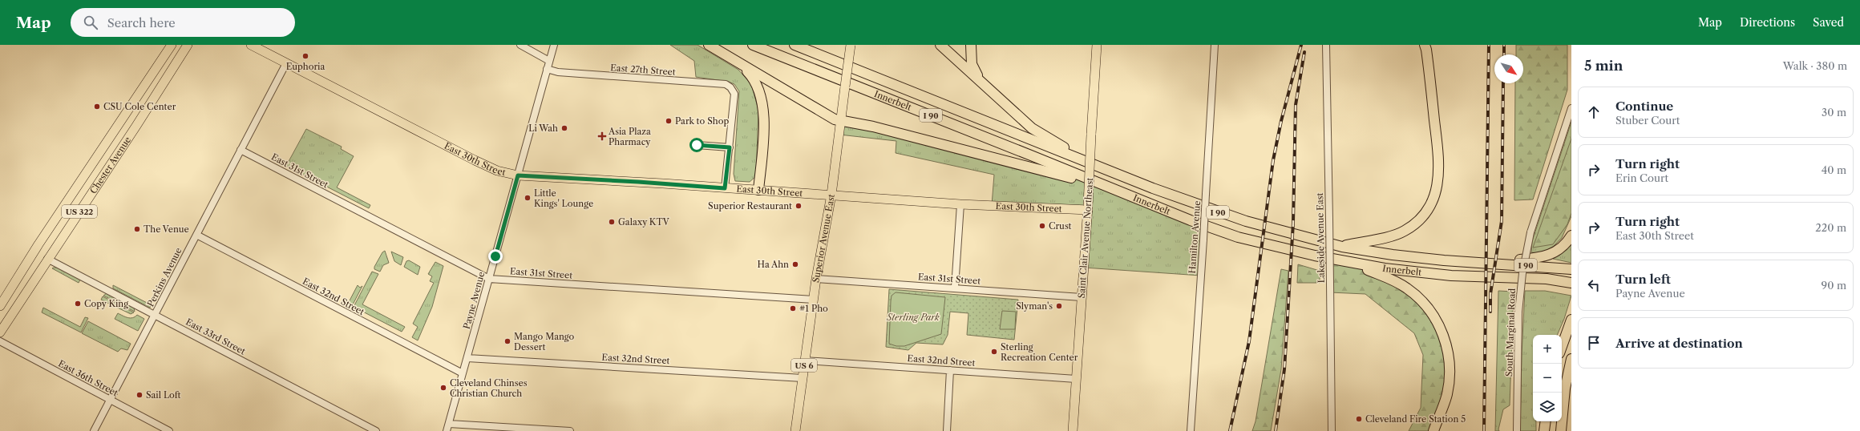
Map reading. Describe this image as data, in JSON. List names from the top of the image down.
{
  "streets": {
    "highway": ["Innerbelt", "I 90"],
    "main road": [
      "East 30th Street",
      "Chester Avenue",
      "US 322",
      "Superior Avenue East",
      "Saint Clair Avenue Northeast",
      "US 6"
    ],
    "street": [
      "East 27th Street",
      "East 31st Street",
      "Hamilton Avenue",
      "Lakeside Avenue East",
      "Perkins Avenue",
      "East 32nd Street",
      "Payne Avenue",
      "South Marginal Road",
      "East 33rd Street",
      "East 36th Street"
    ]
  },
  "crossings": [
    ["East 27th Street", "Payne Avenue"],
    ["East 30th Street", "Superior Avenue East"],
    ["East 30th Street", "Saint Clair Avenue Northeast"],
    ["East 30th Street", "Perkins Avenue"],
    ["East 30th Street", "Payne Avenue"],
    ["Chester Avenue", "East 33rd Street"],
    ["East 31st Street", "Superior Avenue East"],
    ["East 31st Street", "Saint Clair Avenue Northeast"],
    ["East 31st Street", "Perkins Avenue"],
    ["East 31st Street", "Payne Avenue"],
    ["Superior Avenue East", "East 32nd Street"],
    ["Saint Clair Avenue Northeast", "East 32nd Street"],
    ["Perkins Avenue", "East 32nd Street"],
    ["Perkins Avenue", "East 33rd Street"],
    ["Perkins Avenue", "East 36th Street"],
    ["East 32nd Street", "Payne Avenue"]
  ],
  "parks": ["Sterling Park"],
  "places": {
    "other": [
      "Euphoria",
      "CSU Cole Center",
      "Park to Shop",
      "Li Wah",
      "Little Kings' Lounge",
      "Superior Restaurant",
      "Galaxy KTV",
      "Crust",
      "The Venue",
      "Ha Ahn",
      "Copy King",
      "Slyman's",
      "#1 Pho",
      "Mango Mango Dessert",
      "Sterling Recreation Center",
      "Cleveland Chinses Christian Church",
      "Sail Loft",
      "Cleveland Fire Station 5"
    ],
    "health": ["Asia Plaza Pharmacy"]
  },
  "north": "bottom right",
  "page": {
    "header": "Map",
    "search": "Search here",
    "nav": ["Map", "Directions", "Saved"],
    "heading": ["5 min", "Walk · 380 m"],
    "list": [
      ["Continue", "Stuber Court", "30 m"],
      ["Turn right", "Erin Court", "40 m"],
      ["Turn right", "East 30th Street", "220 m"],
      ["Turn left", "Payne Avenue", "90 m"],
      "Arrive at destination"
    ],
    "map_buttons": ["+", "−"]
  }
}
